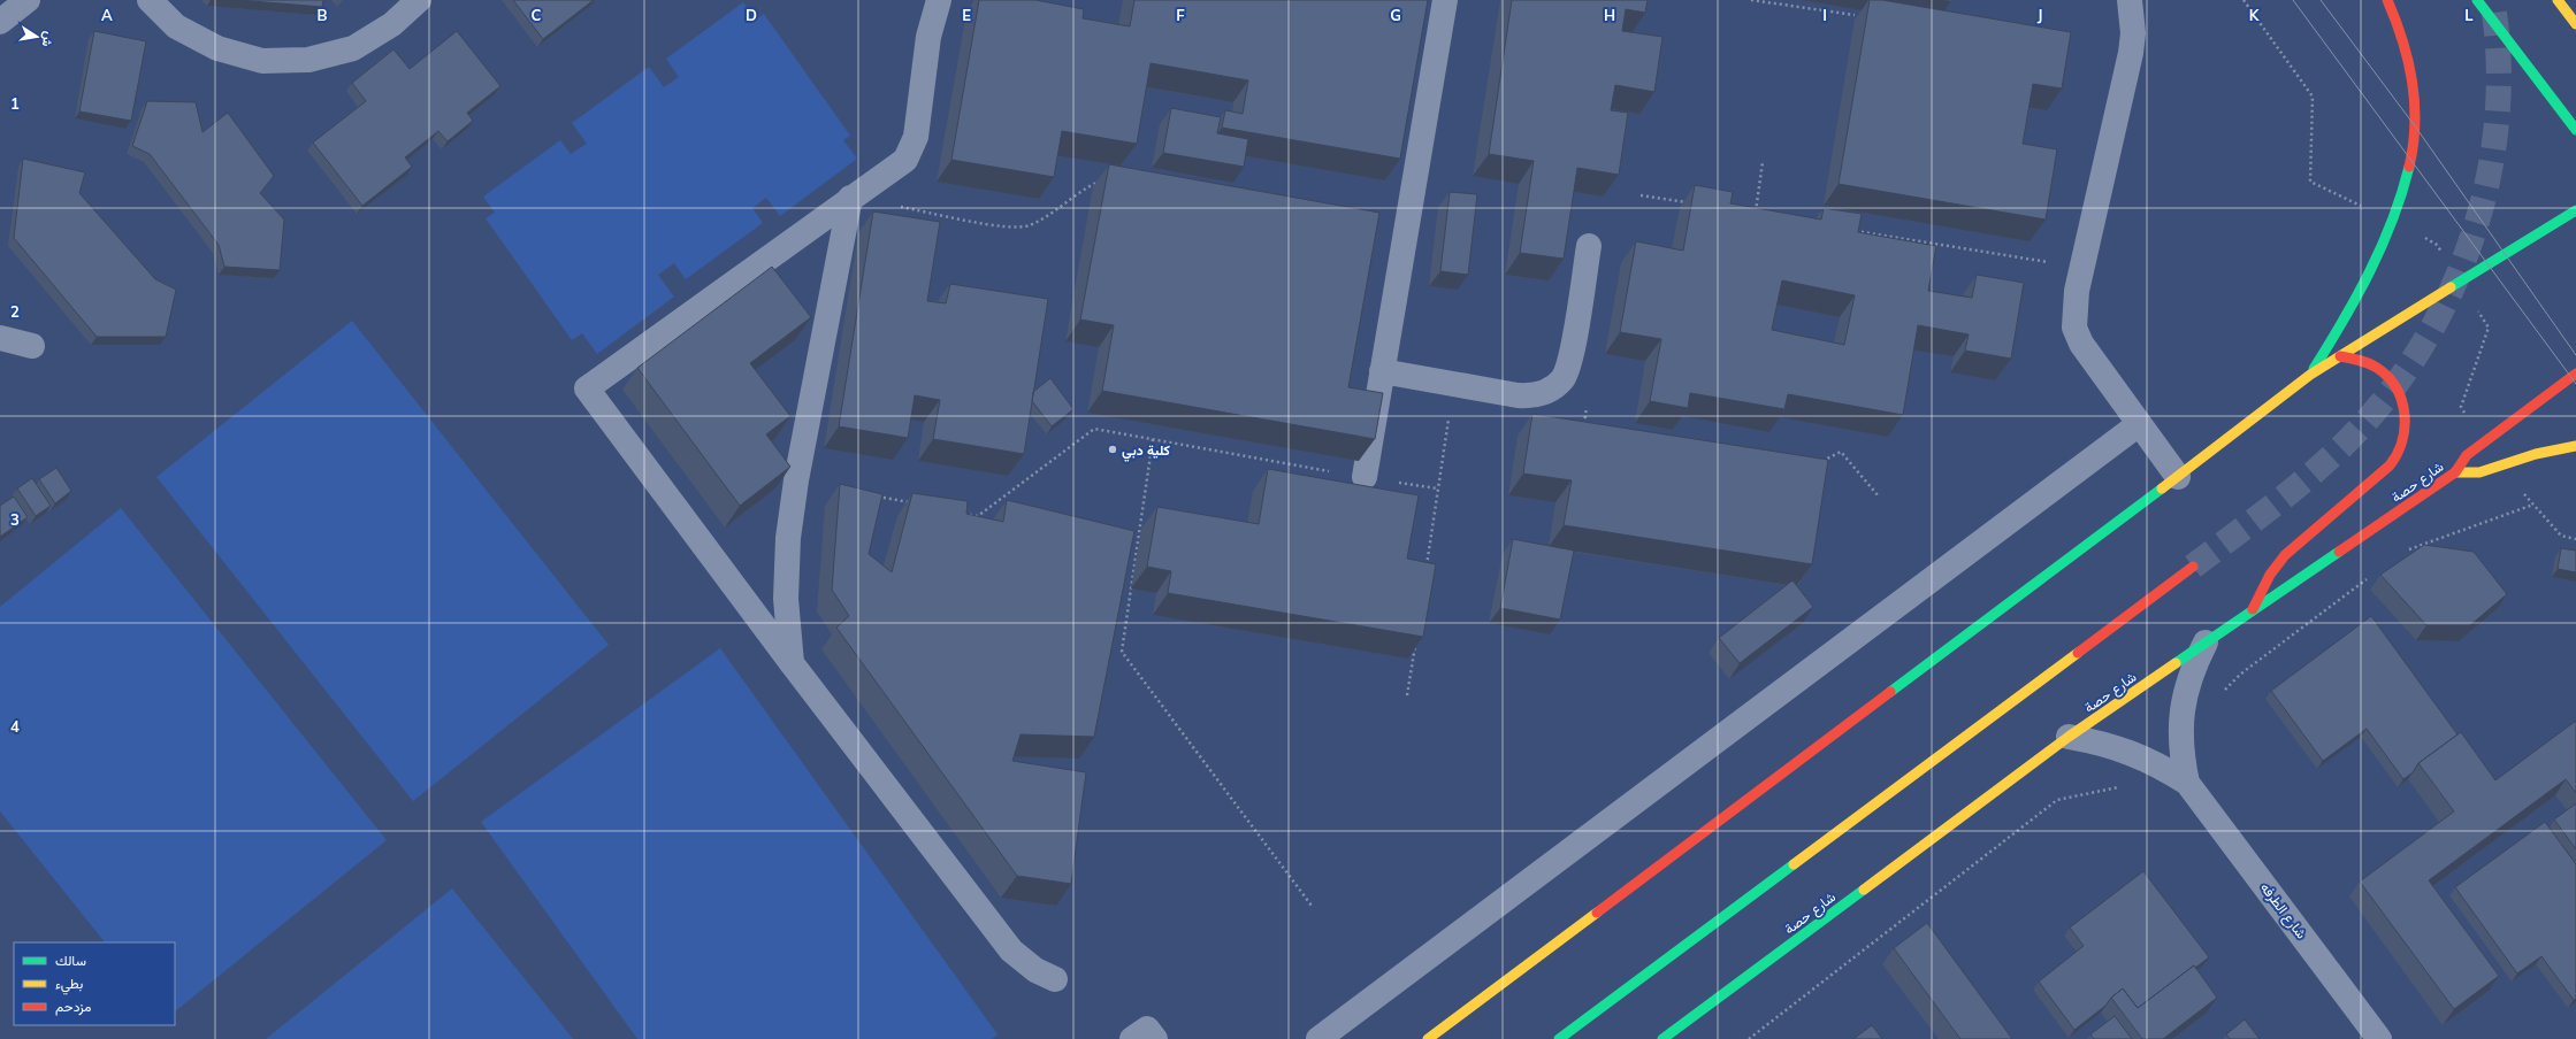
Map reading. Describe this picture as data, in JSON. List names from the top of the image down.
{
  "streets": {
    "main road": ["شارع حصة"],
    "street": ["شارع الطرفه"]
  },
  "crossings": [
    ["شارع حصة", "شارع الطرفه"]
  ],
  "places": ["كلية دبي"],
  "legend": ["سالك", "بطيء", "مزدحم"],
  "north": "right",
  "grid": {
    "columns": [
      "A",
      "B",
      "C",
      "D",
      "E",
      "F",
      "G",
      "H",
      "I",
      "J",
      "K",
      "L"
    ],
    "rows": [
      "1",
      "2",
      "3",
      "4"
    ]
  }
}
